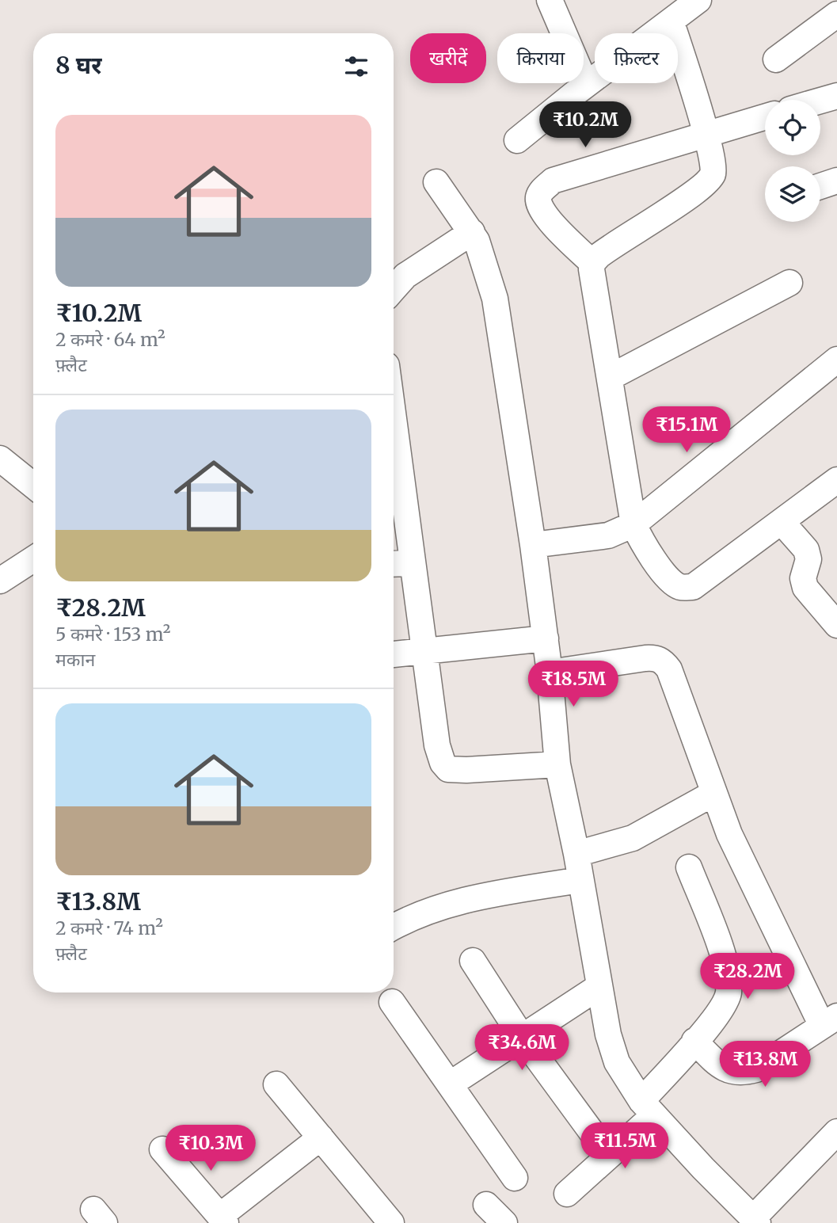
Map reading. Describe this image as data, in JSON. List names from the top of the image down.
{
  "page": {
    "chip": ["खरीदें", "किराया", "फ़िल्टर"],
    "heading": "8 घर",
    "list": [
      {
        "name": "₹10.2M",
        "note": "2 कमरे · 64 m² · फ़्लैट"
      },
      {
        "name": "₹28.2M",
        "note": "5 कमरे · 153 m² · मकान"
      },
      {
        "name": "₹13.8M",
        "note": "2 कमरे · 74 m² · फ़्लैट"
      }
    ],
    "price": [
      "₹10.2M",
      "₹15.1M",
      "₹18.5M",
      "₹28.2M",
      "₹34.6M",
      "₹13.8M",
      "₹11.5M",
      "₹10.3M"
    ]
  }
}
